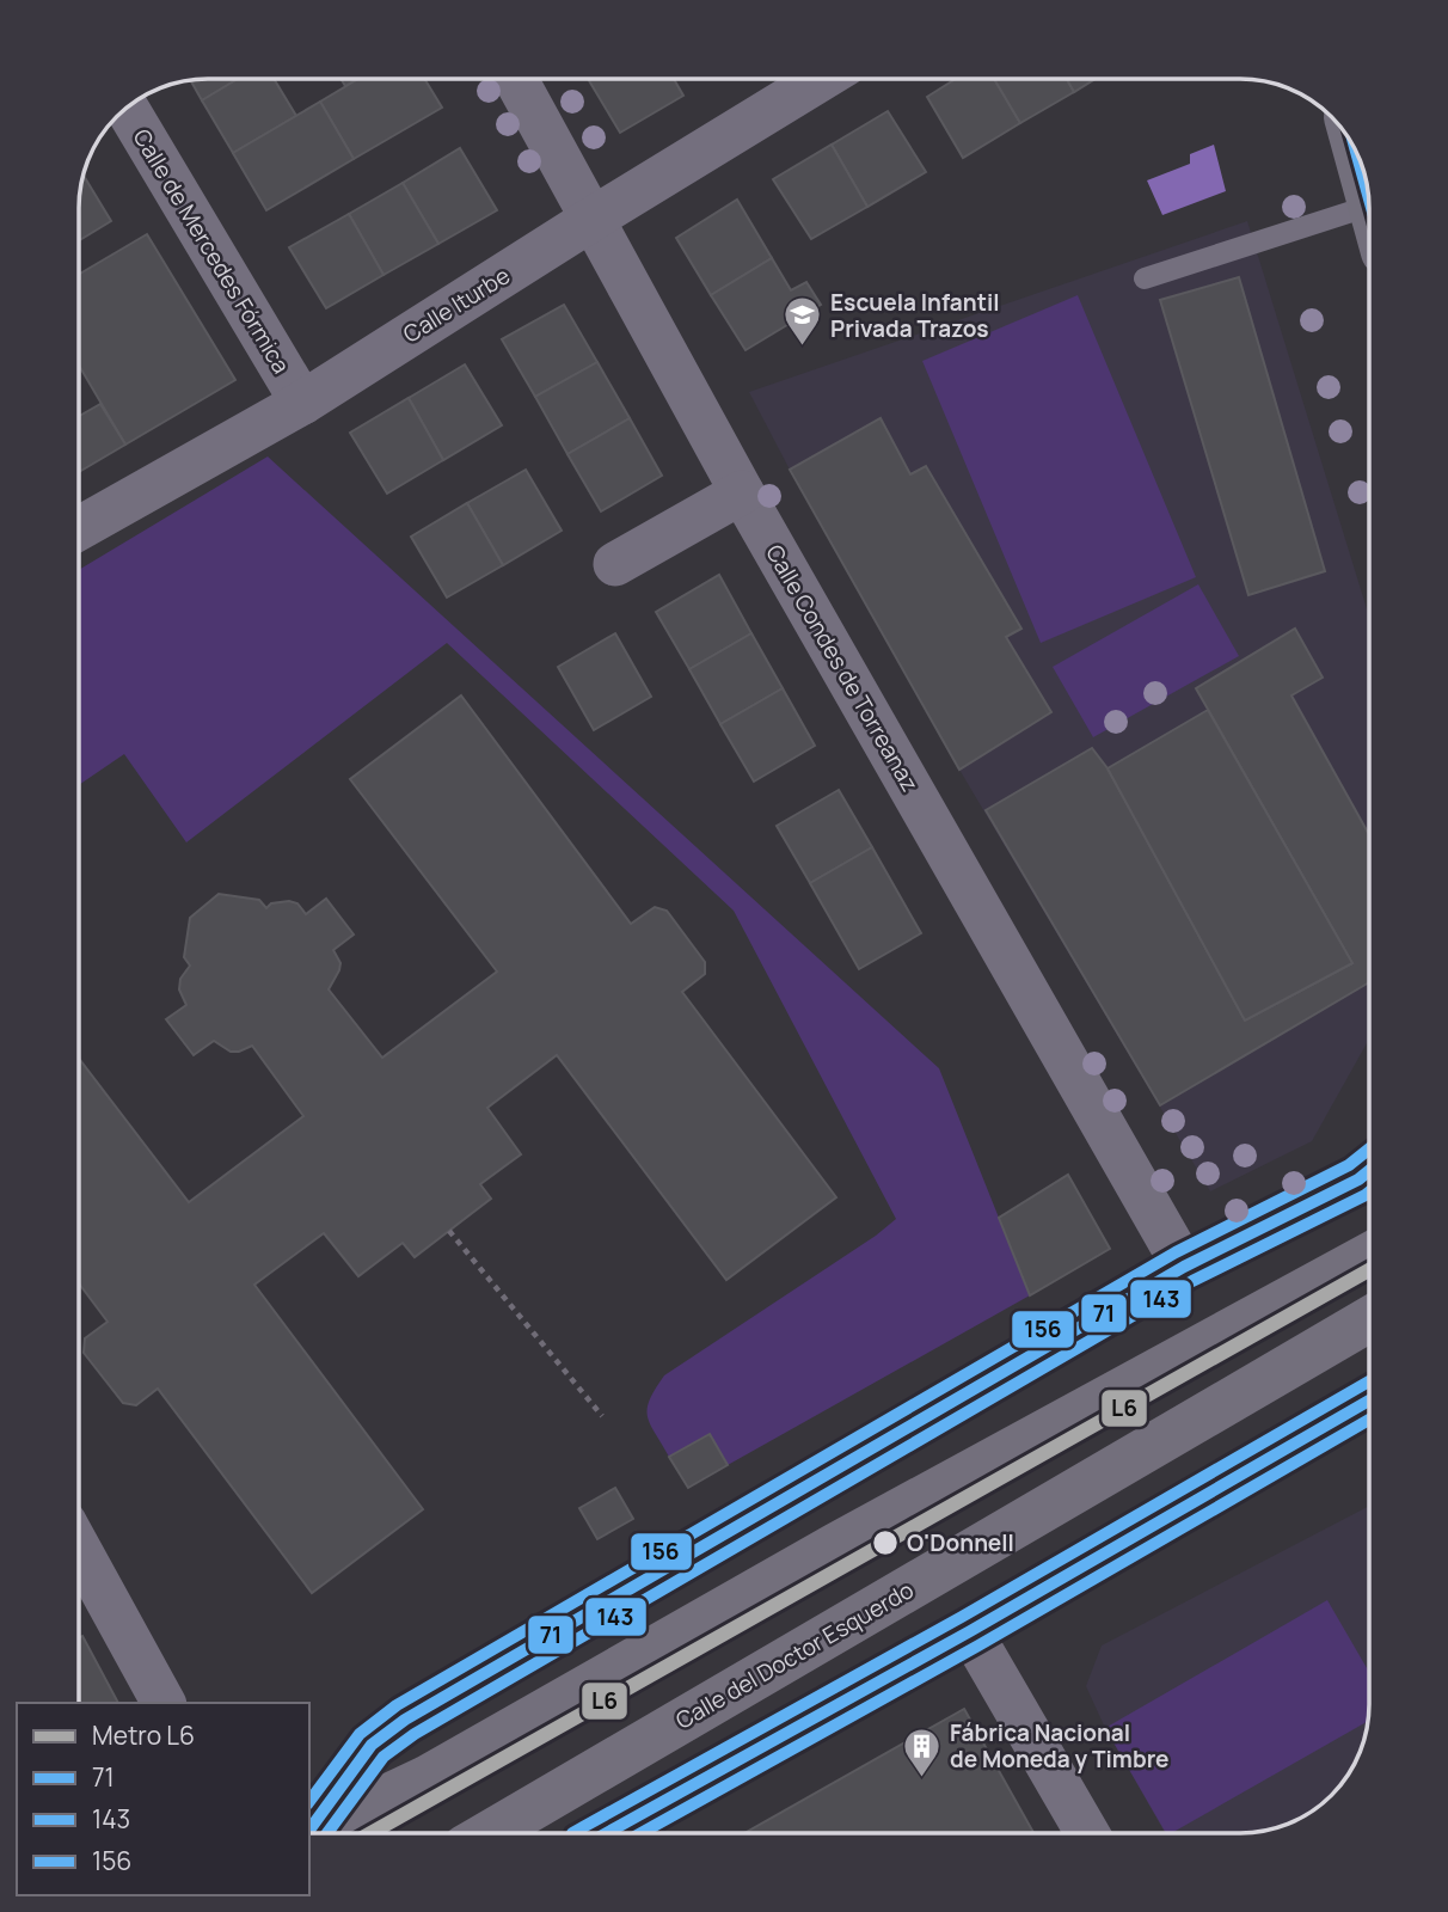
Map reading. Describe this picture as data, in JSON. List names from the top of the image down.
{
  "streets": {
    "main road": ["Calle del Doctor Esquerdo"],
    "street": ["Calle de Mercedes Fórmica", "Calle Iturbe", "Calle Condes de Torreanaz"]
  },
  "crossings": [
    ["Calle de Mercedes Fórmica", "Calle Iturbe"],
    ["Calle Iturbe", "Calle Condes de Torreanaz"]
  ],
  "places": {
    "school or university": ["Escuela Infantil Privada Trazos"],
    "other": ["O'Donnell"],
    "building": ["Fábrica Nacional de Moneda y Timbre"]
  },
  "lines": [
    "transit line 71",
    "transit line 156",
    "transit line 143",
    "metro line L6"
  ],
  "legend": [
    "Metro L6",
    "71",
    "143",
    "156"
  ]
}
